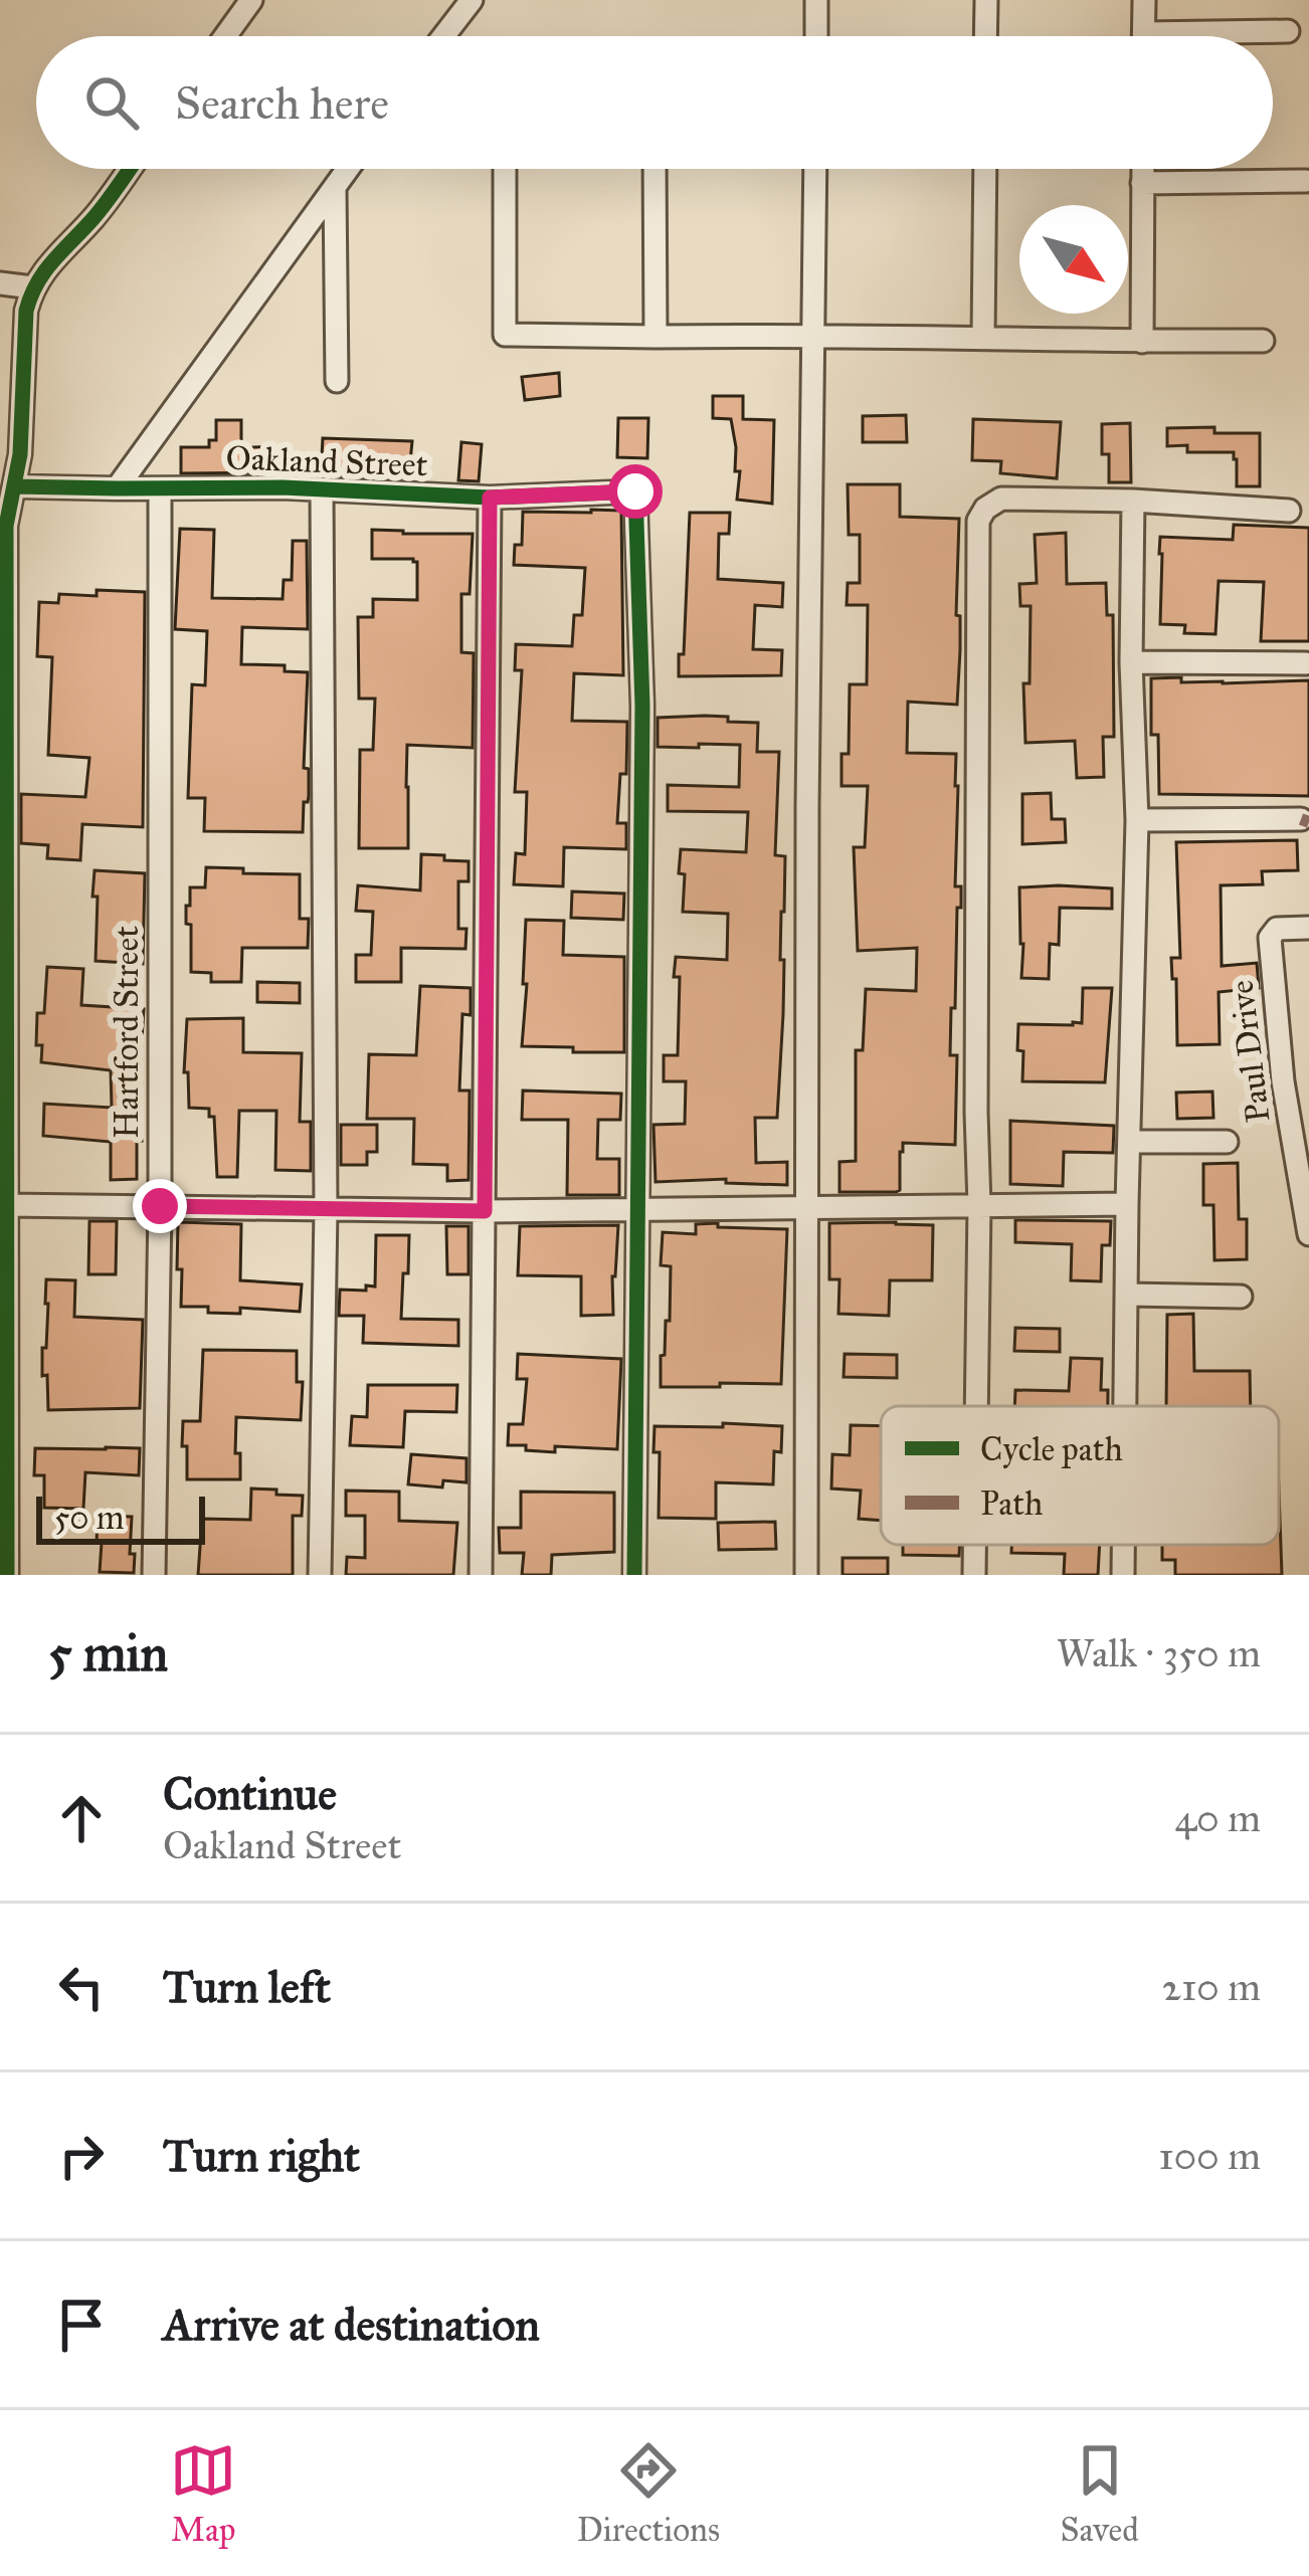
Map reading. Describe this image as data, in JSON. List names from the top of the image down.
{
  "streets": {
    "street": ["Oakland Street", "Hartford Street", "Paul Drive"]
  },
  "crossings": [
    ["Oakland Street", "Hartford Street"]
  ],
  "legend": ["Cycle path", "Path"],
  "scale_bar": "50 m",
  "north": "bottom right",
  "page": {
    "search": "Search here",
    "scale": "50 m",
    "heading": ["5 min", "Walk · 350 m"],
    "list": [
      ["Continue", "Oakland Street", "40 m"],
      ["Turn left", "210 m"],
      ["Turn right", "100 m"],
      "Arrive at destination"
    ],
    "nav": ["Map", "Directions", "Saved"]
  }
}
